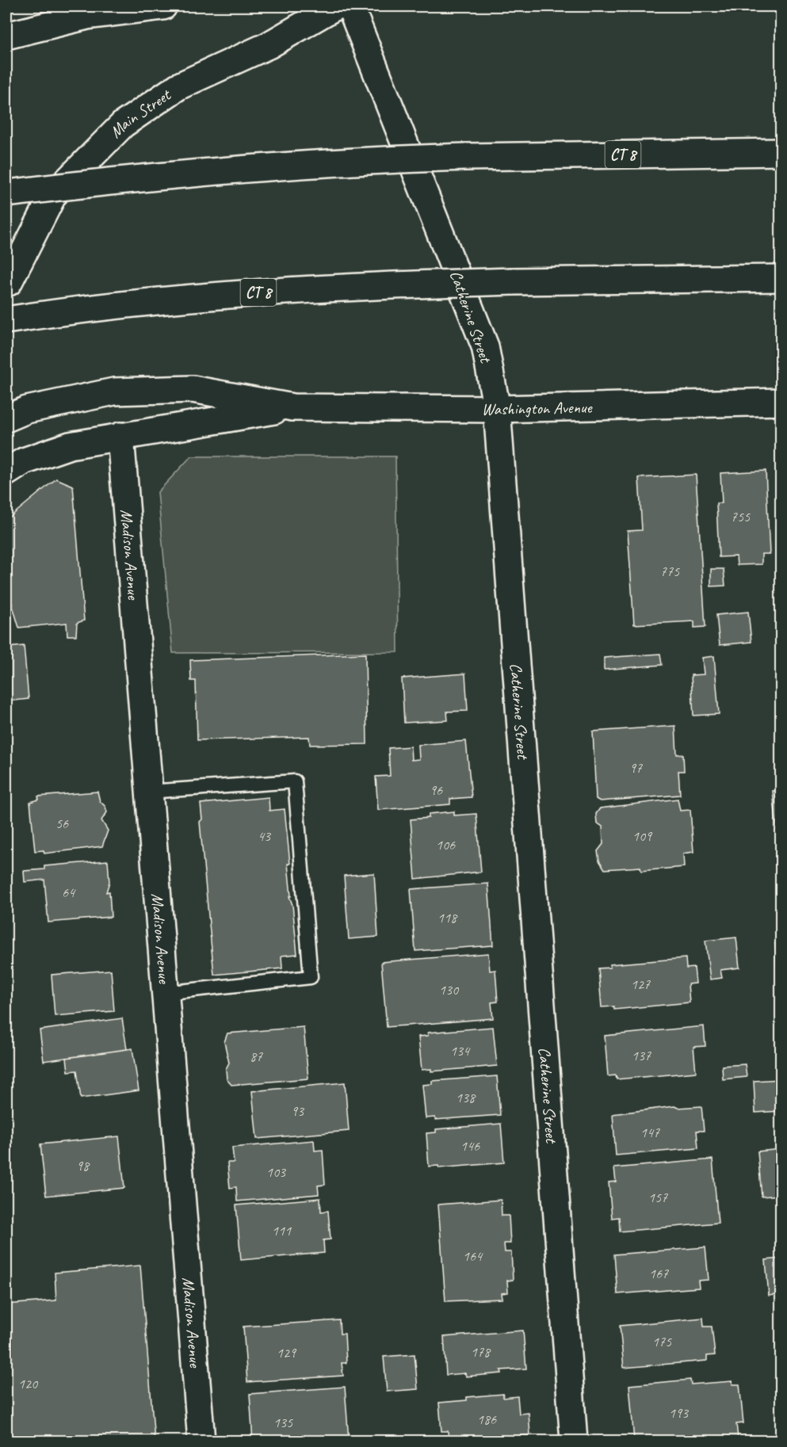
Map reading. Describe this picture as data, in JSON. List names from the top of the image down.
{
  "streets": {
    "main road": [
      "Main Street",
      "CT 8",
      "Catherine Street",
      "Washington Avenue",
      "Madison Avenue"
    ]
  },
  "crossings": [
    ["Catherine Street", "Washington Avenue"],
    ["Washington Avenue", "Madison Avenue"]
  ],
  "house_numbers": [
    "755",
    "775",
    "97",
    "96",
    "56",
    "43",
    "109",
    "106",
    "64",
    "118",
    "127",
    "130",
    "134",
    "137",
    "87",
    "138",
    "93",
    "147",
    "146",
    "98",
    "103",
    "157",
    "111",
    "164",
    "167",
    "175",
    "178",
    "129",
    "120",
    "193",
    "186",
    "135"
  ]
}
